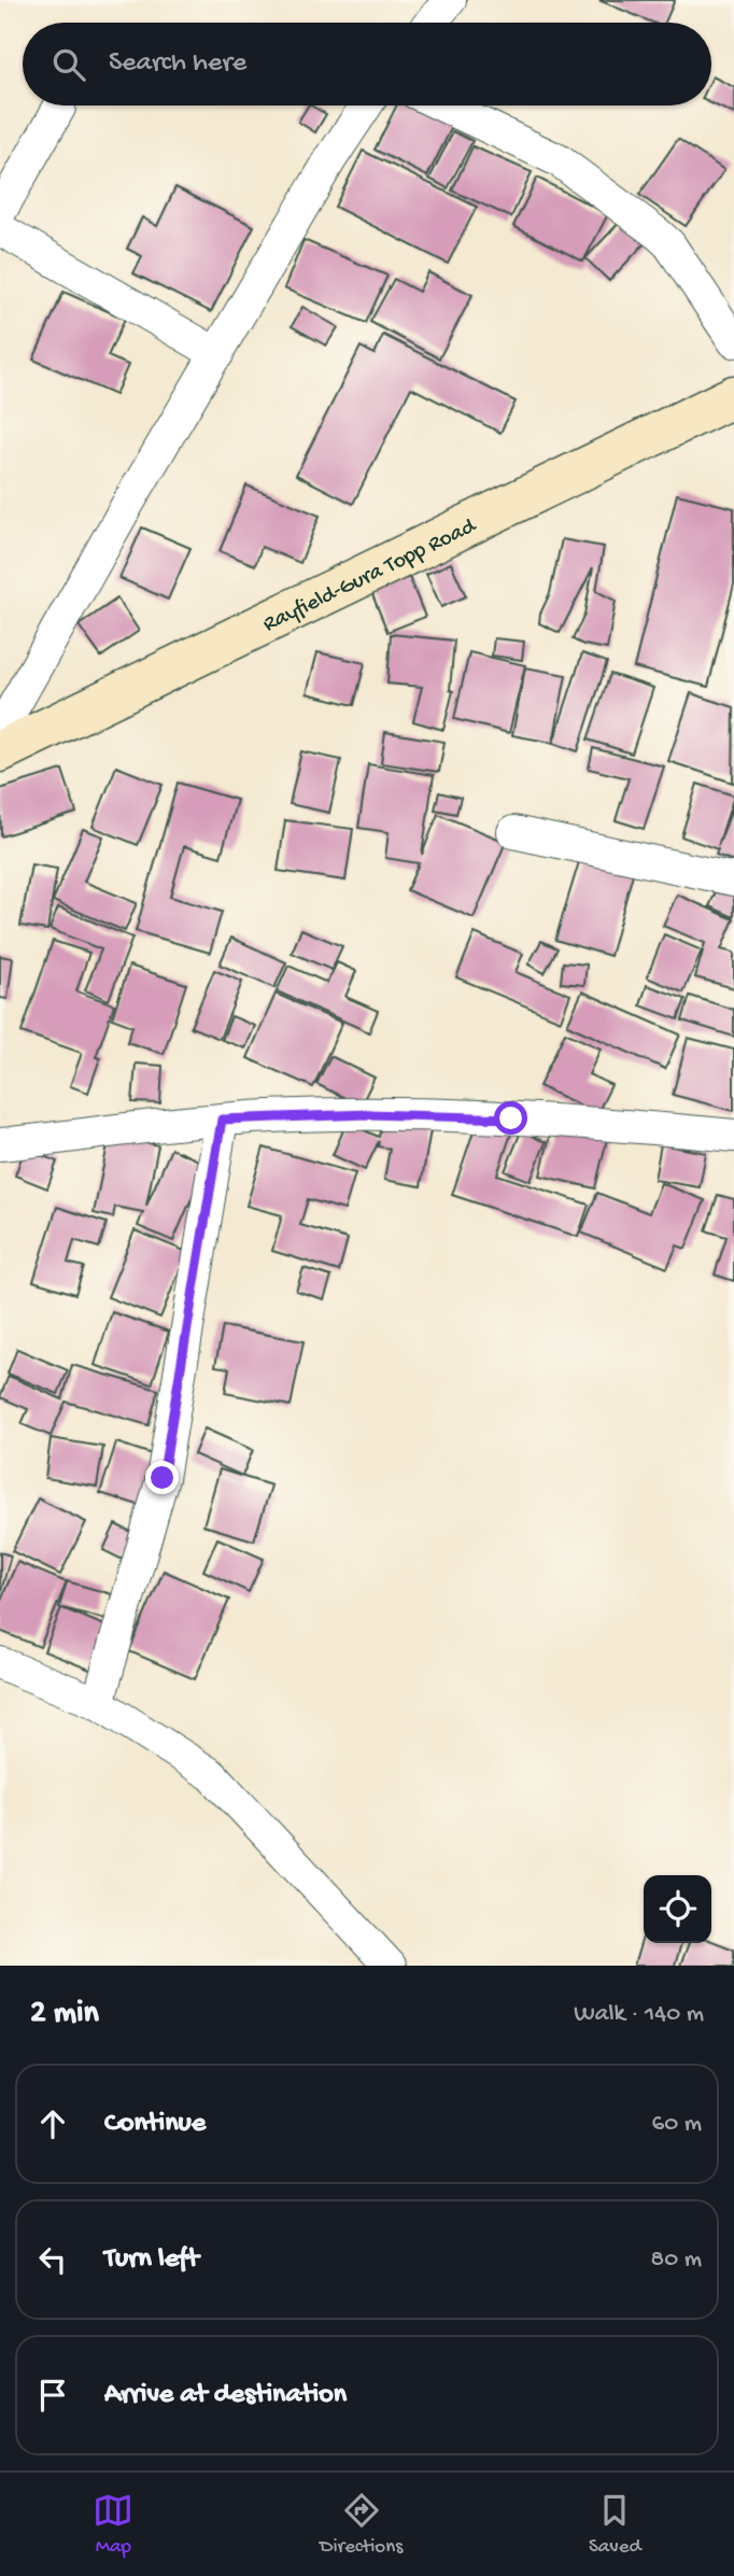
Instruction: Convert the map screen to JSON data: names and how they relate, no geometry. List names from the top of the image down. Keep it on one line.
{"streets":{"street":["Rayfield-Gura Topp Road"]},"page":{"search":"Search here","heading":["2 min","Walk · 140 m"],"list":[["Continue","60 m"],["Turn left","80 m"],"Arrive at destination"],"nav":["Map","Directions","Saved"]}}
